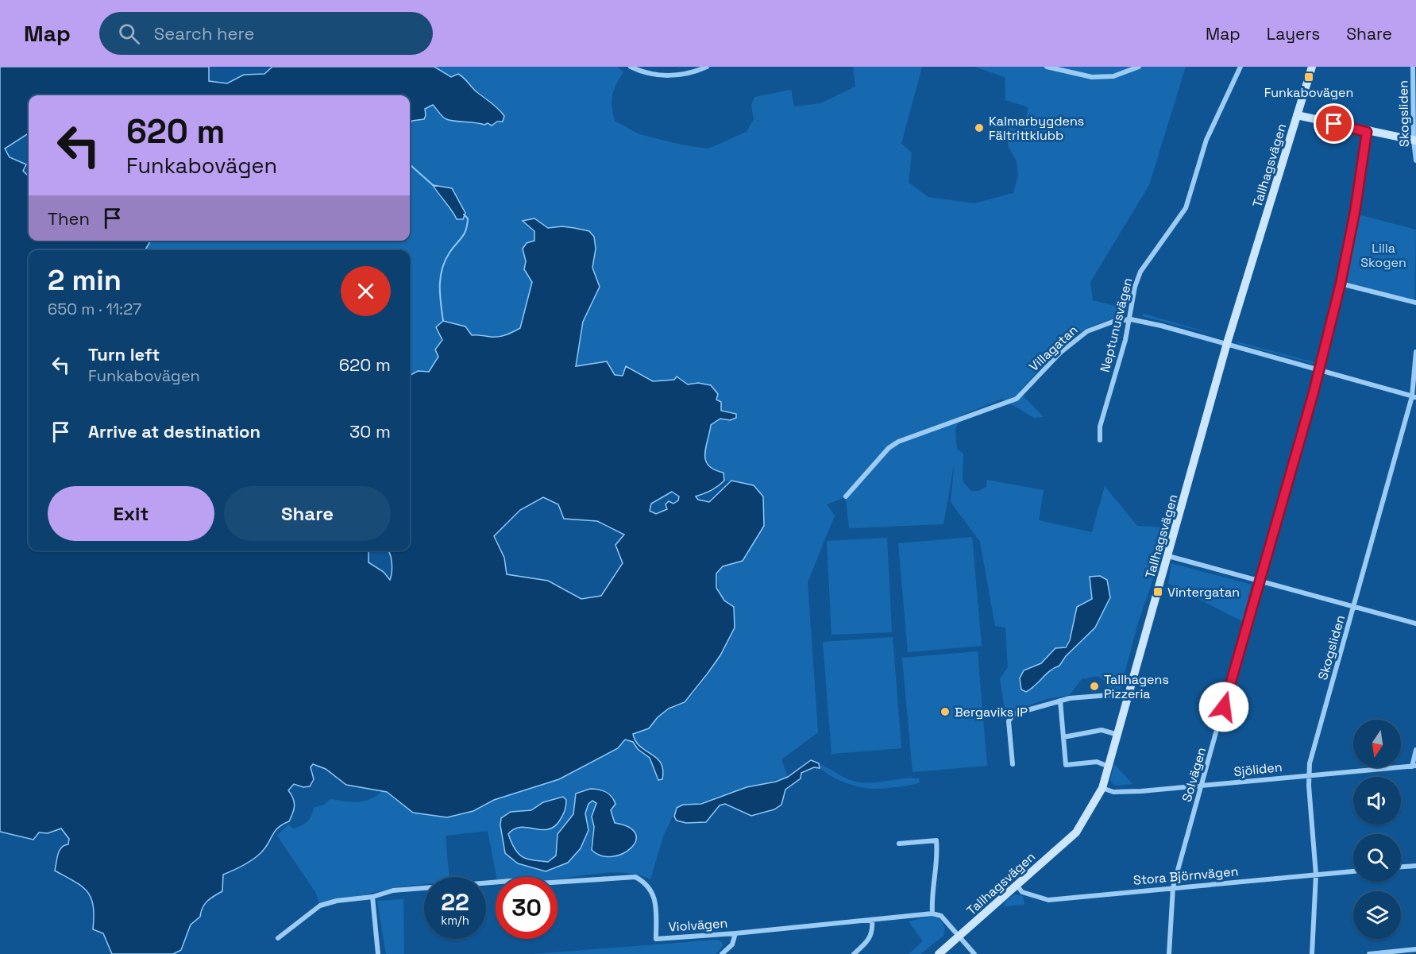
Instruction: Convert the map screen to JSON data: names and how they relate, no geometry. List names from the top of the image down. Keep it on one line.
{"streets":{"main road":["Tallhagsvägen"],"street":["Skogsliden","Neptunusvägen","Villagatan","Sjöliden","Solvägen","Stora Björnvägen","Violvägen"]},"crossings":[["Skogsliden","Villagatan"],["Skogsliden","Sjöliden"],["Skogsliden","Stora Björnvägen"],["Tallhagsvägen","Villagatan"],["Tallhagsvägen","Sjöliden"],["Tallhagsvägen","Stora Björnvägen"],["Neptunusvägen","Villagatan"],["Villagatan","Solvägen"],["Sjöliden","Solvägen"],["Solvägen","Stora Björnvägen"]],"parks":["Lilla Skogen"],"places":{"transit":["Funkabovägen","Vintergatan"],"other":["Kalmarbygdens Fältrittklubb","Tallhagens Pizzeria","Bergaviks IP"]},"north":"bottom","page":{"header":"Map","search":"Search here","nav":["Map","Layers","Share"],"turn":["620 m","Funkabovägen"],"then":"Then","heading":["2 min","650 m · 11:27"],"list":[{"name":"Turn left","note":"Funkabovägen","value":"620 m"},{"name":"Arrive at destination","value":"30 m"}],"buttons":["Exit","Share"],"speed":"22 km/h","limit":"30"}}
